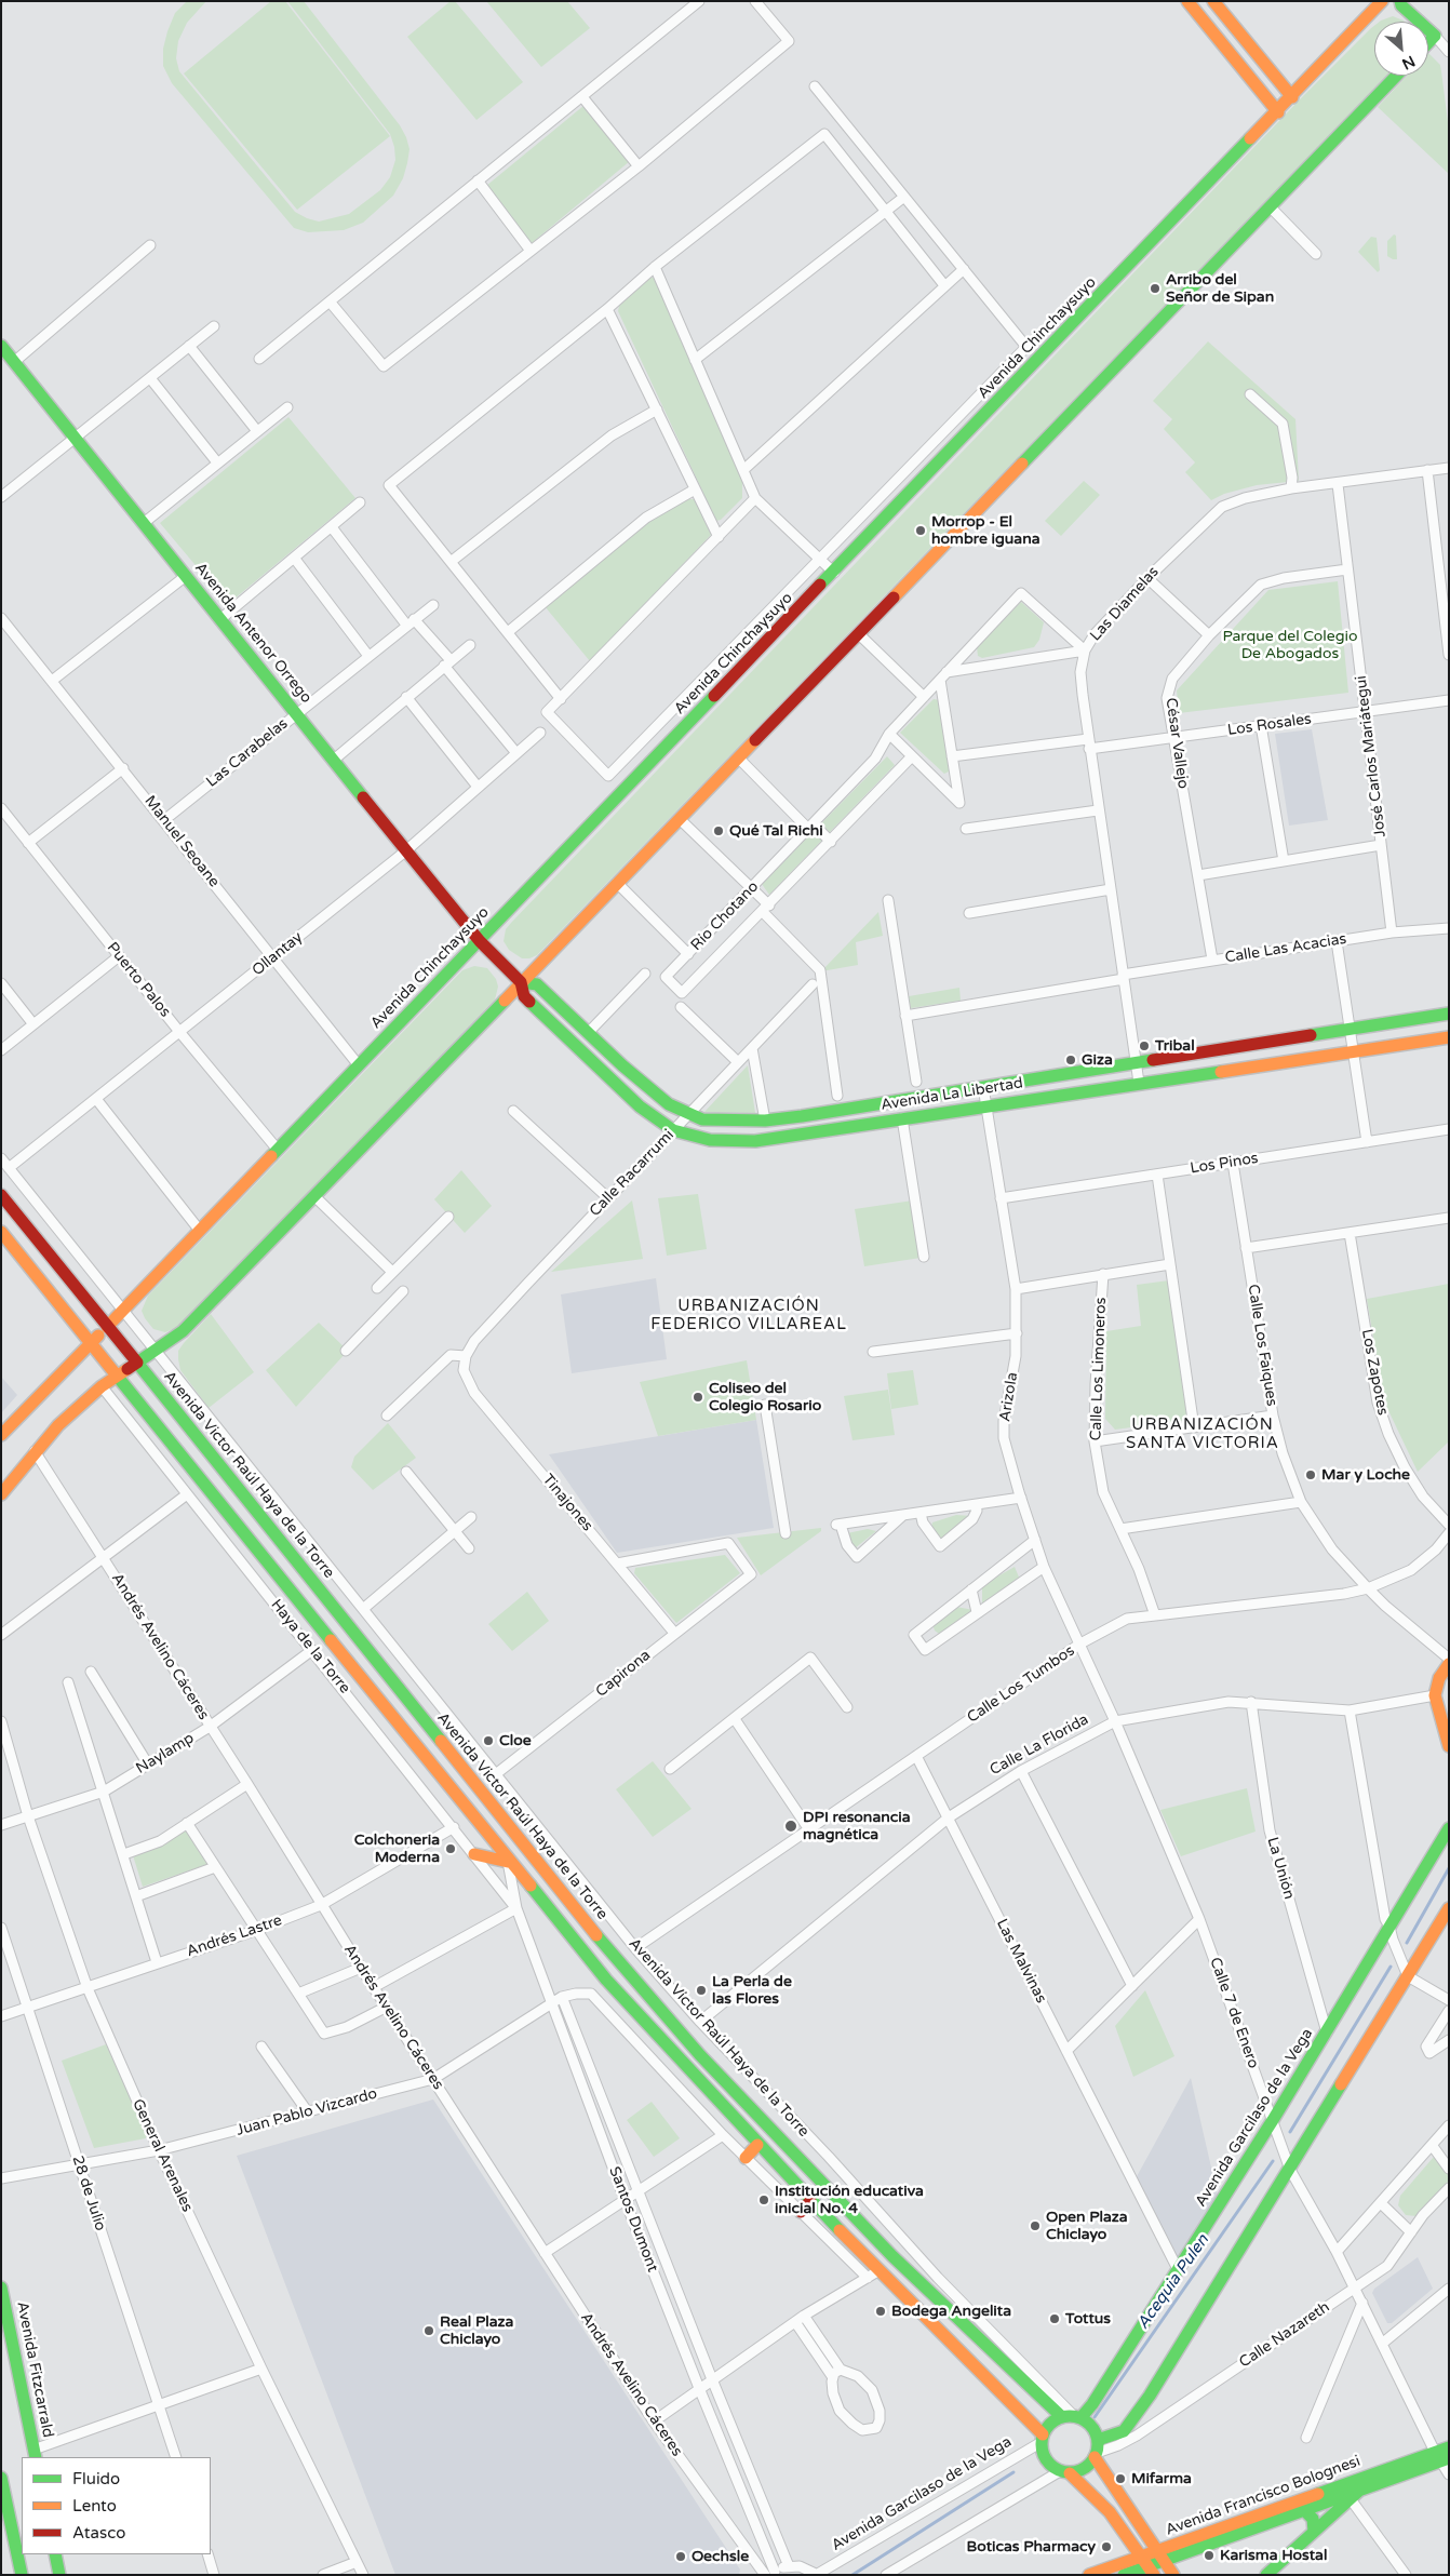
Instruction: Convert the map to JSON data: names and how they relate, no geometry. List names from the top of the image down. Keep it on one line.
{"streets":{"main road":["Avenida Chinchaysuyo","Avenida Antenor Orrego","Avenida La Libertad","Avenida Victor Raúl Haya de la Torre","Avenida Garcilaso de la Vega","Avenida Fitzcarrald","Avenida Francisco Bolognesi"],"street":["Las Diamelas","Los Rosales","César Vallejo","Las Carabelas","José Carlos Mariátegui","Manuel Seoane","Río Chotano","Calle Las Acacias","Ollantay","Puerto Palos","Los Pinos","Calle Racarrumi","Calle Los Faiques","Calle Los Limoneros","Los Zapotes","Arizola","Tinajones","Andrés Avelino Cáceres","Haya de la Torre","Capirona","Calle Los Tumbos","Calle La Florida","Naylamp","La Unión","Andrés Lastre","Las Malvinas","Calle 7 de Enero","Avenida Víctor Raúl Haya de la Torre","Juan Pablo Vizcardo","General Arenales","28 de Julio","Santos Dumont","Calle Nazareth"]},"crossings":[["Avenida Chinchaysuyo","Avenida Antenor Orrego"],["Avenida Chinchaysuyo","Manuel Seoane"],["Avenida Chinchaysuyo","Puerto Palos"],["Avenida Chinchaysuyo","Avenida La Libertad"],["Avenida Chinchaysuyo","Avenida Victor Raúl Haya de la Torre"],["Avenida Chinchaysuyo","Avenida Víctor Raúl Haya de la Torre"],["Las Diamelas","Los Rosales"],["Las Diamelas","José Carlos Mariátegui"],["Las Diamelas","Río Chotano"],["Las Diamelas","Calle Las Acacias"],["Las Diamelas","Avenida La Libertad"],["Avenida Antenor Orrego","Las Carabelas"],["Avenida Antenor Orrego","Ollantay"],["Avenida Antenor Orrego","Avenida La Libertad"],["Los Rosales","César Vallejo"],["Los Rosales","José Carlos Mariátegui"],["César Vallejo","José Carlos Mariátegui"],["César Vallejo","Calle Las Acacias"],["Las Carabelas","Manuel Seoane"],["José Carlos Mariátegui","Calle Las Acacias"],["Manuel Seoane","Ollantay"],["Ollantay","Puerto Palos"],["Ollantay","Avenida Víctor Raúl Haya de la Torre"],["Avenida La Libertad","Calle Racarrumi"],["Avenida La Libertad","Arizola"],["Los Pinos","Calle Los Faiques"],["Los Pinos","Arizola"],["Calle Racarrumi","Tinajones"],["Calle Los Faiques","Calle Los Tumbos"],["Calle Los Limoneros","Calle Los Tumbos"],["Arizola","Calle Los Tumbos"],["Arizola","Calle La Florida"],["Arizola","Calle 7 de Enero"],["Avenida Victor Raúl Haya de la Torre","Avenida Víctor Raúl Haya de la Torre"],["Avenida Victor Raúl Haya de la Torre","Avenida Garcilaso de la Vega"],["Avenida Victor Raúl Haya de la Torre","Calle Nazareth"],["Tinajones","Capirona"],["Andrés Avelino Cáceres","Naylamp"],["Andrés Avelino Cáceres","Andrés Lastre"],["Andrés Avelino Cáceres","Juan Pablo Vizcardo"],["Andrés Avelino Cáceres","Santos Dumont"],["Haya de la Torre","Naylamp"],["Haya de la Torre","Andrés Lastre"],["Haya de la Torre","Santos Dumont"],["Capirona","Avenida Víctor Raúl Haya de la Torre"],["Calle Los Tumbos","Las Malvinas"],["Calle Los Tumbos","Avenida Víctor Raúl Haya de la Torre"],["Calle La Florida","La Unión"],["Calle La Florida","Las Malvinas"],["Calle La Florida","Calle 7 de Enero"],["Calle La Florida","Avenida Víctor Raúl Haya de la Torre"],["Naylamp","General Arenales"],["La Unión","Avenida Garcilaso de la Vega"],["Andrés Lastre","General Arenales"],["Andrés Lastre","28 de Julio"],["Las Malvinas","Avenida Garcilaso de la Vega"],["Calle 7 de Enero","Avenida Garcilaso de la Vega"],["Calle 7 de Enero","Calle Nazareth"],["Calle 7 de Enero","Avenida Francisco Bolognesi"],["Avenida Víctor Raúl Haya de la Torre","Avenida Garcilaso de la Vega"],["Avenida Víctor Raúl Haya de la Torre","Calle Nazareth"],["Juan Pablo Vizcardo","General Arenales"],["Juan Pablo Vizcardo","28 de Julio"],["Juan Pablo Vizcardo","Santos Dumont"],["Avenida Garcilaso de la Vega","Calle Nazareth"]],"districts":["URBANIZACIÓN FEDERICO VILLAREAL","URBANIZACIÓN SANTA VICTORIA"],"water":["Acequia Pulen"],"parks":["Parque del Colegio De Abogados"],"places":["Arribo del Señor de Sipan","Morrop - El hombre iguana","Qué Tal Richi","Tribal","Giza","Coliseo del Colegio Rosario","Mar y Loche","Cloe","DPI resonancia magnética","Colchoneria Moderna","La Perla de las Flores","Institución educativa inicial No. 4","Open Plaza Chiclayo","Bodega Angelita","Tottus","Real Plaza Chiclayo","Mifarma","Boticas Pharmacy","Karisma Hostal","Oechsle"],"legend":["Fluido","Lento","Atasco"],"north":"bottom right"}
